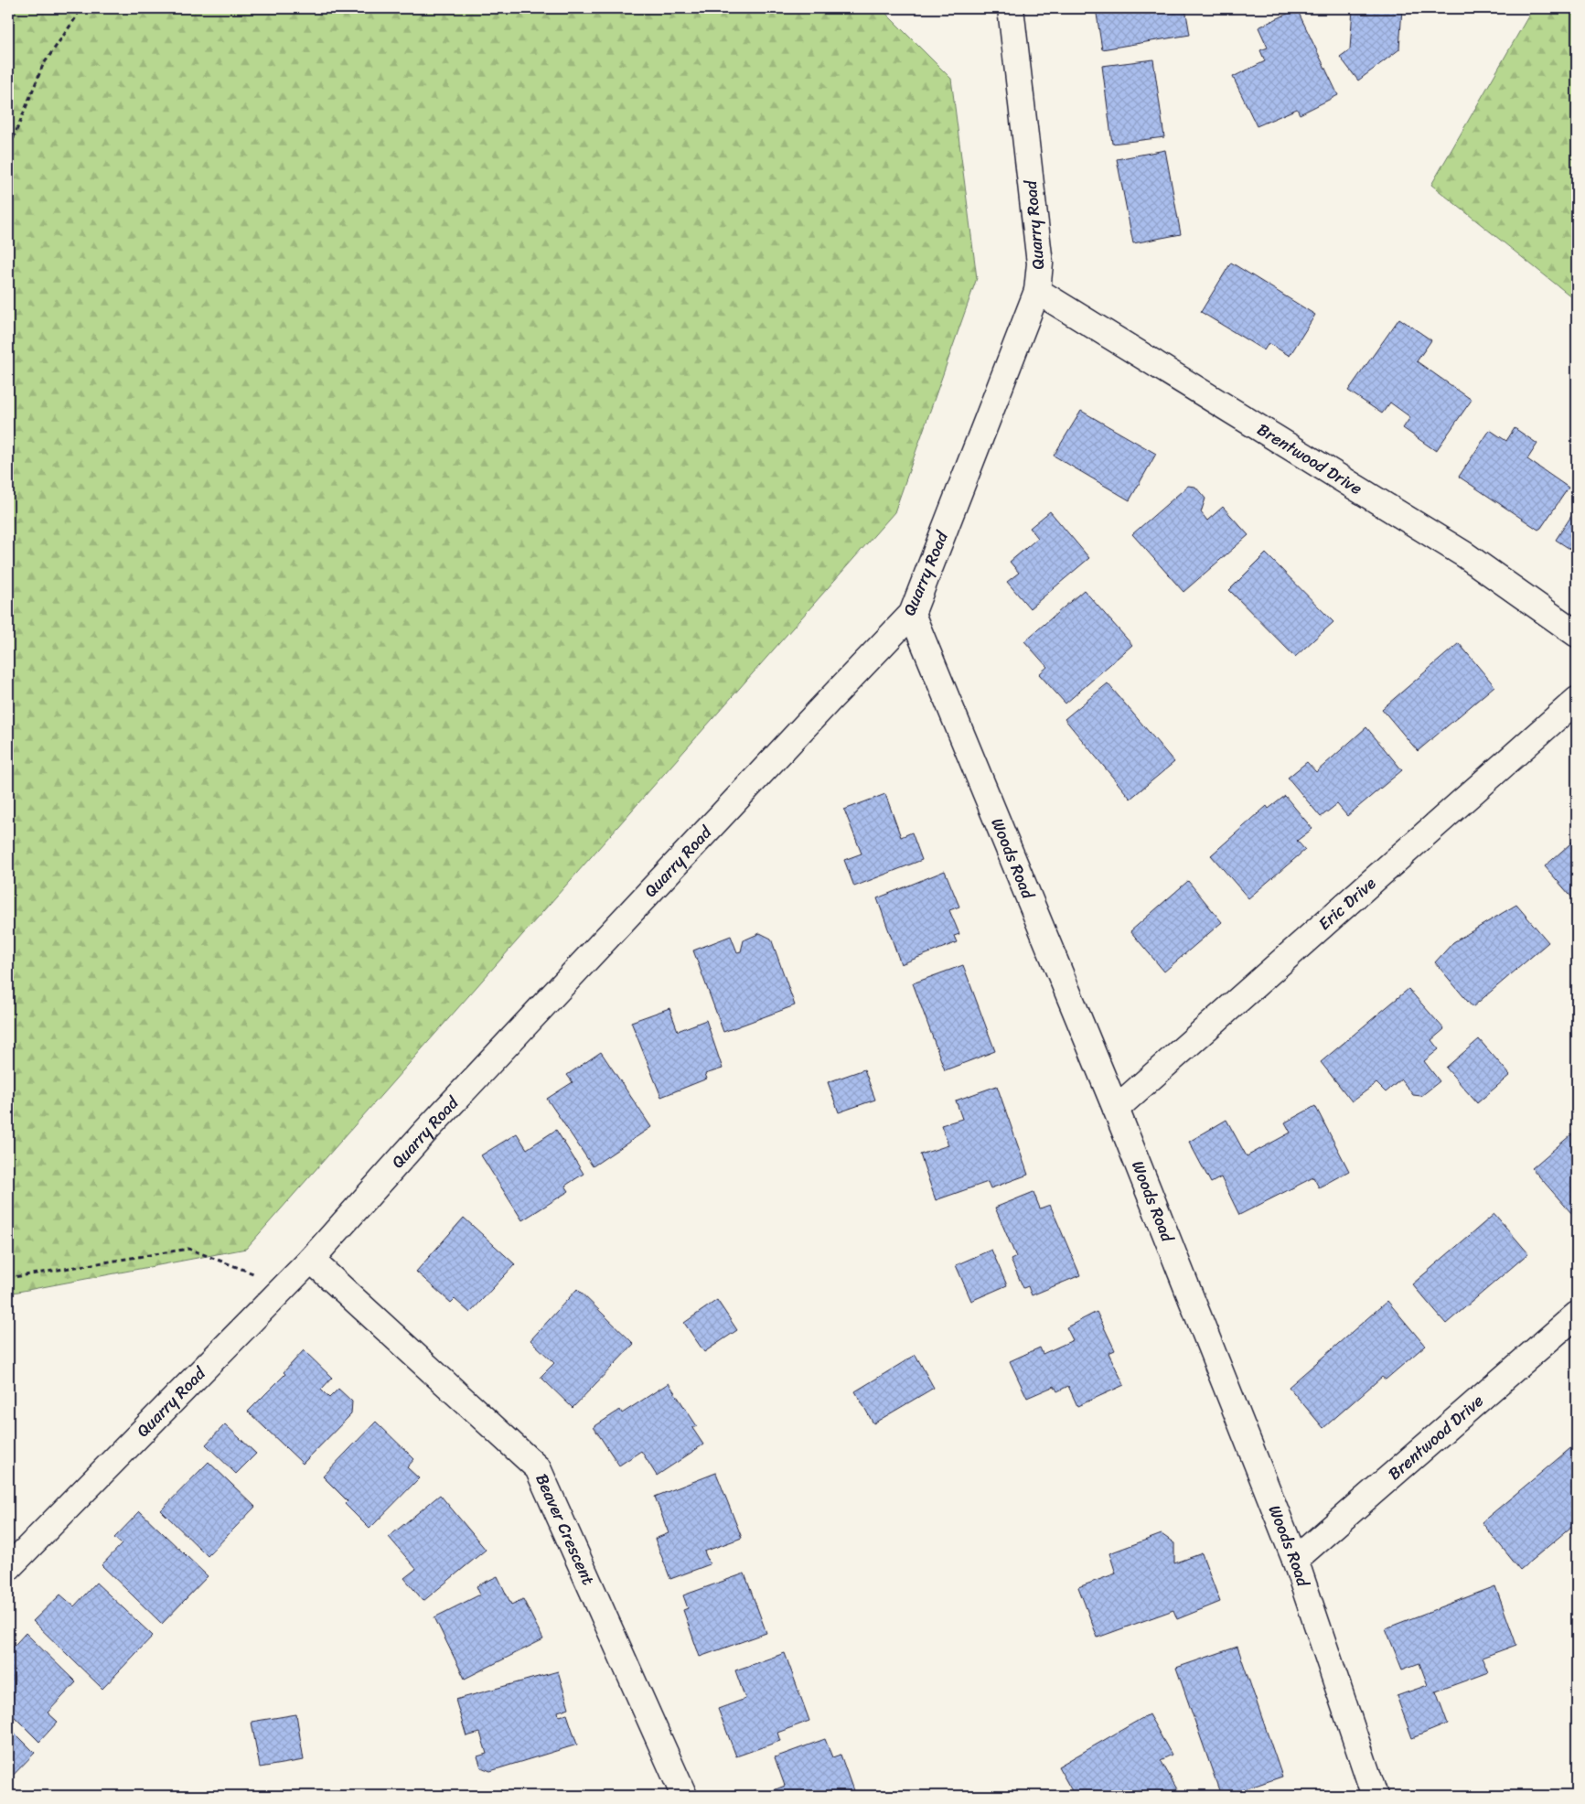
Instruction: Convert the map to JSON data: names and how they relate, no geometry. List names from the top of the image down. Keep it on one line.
{"streets":{"street":["Quarry Road","Brentwood Drive","Woods Road","Eric Drive","Beaver Crescent"]},"crossings":[["Quarry Road","Brentwood Drive"],["Quarry Road","Woods Road"],["Quarry Road","Beaver Crescent"],["Brentwood Drive","Woods Road"],["Woods Road","Eric Drive"]]}
